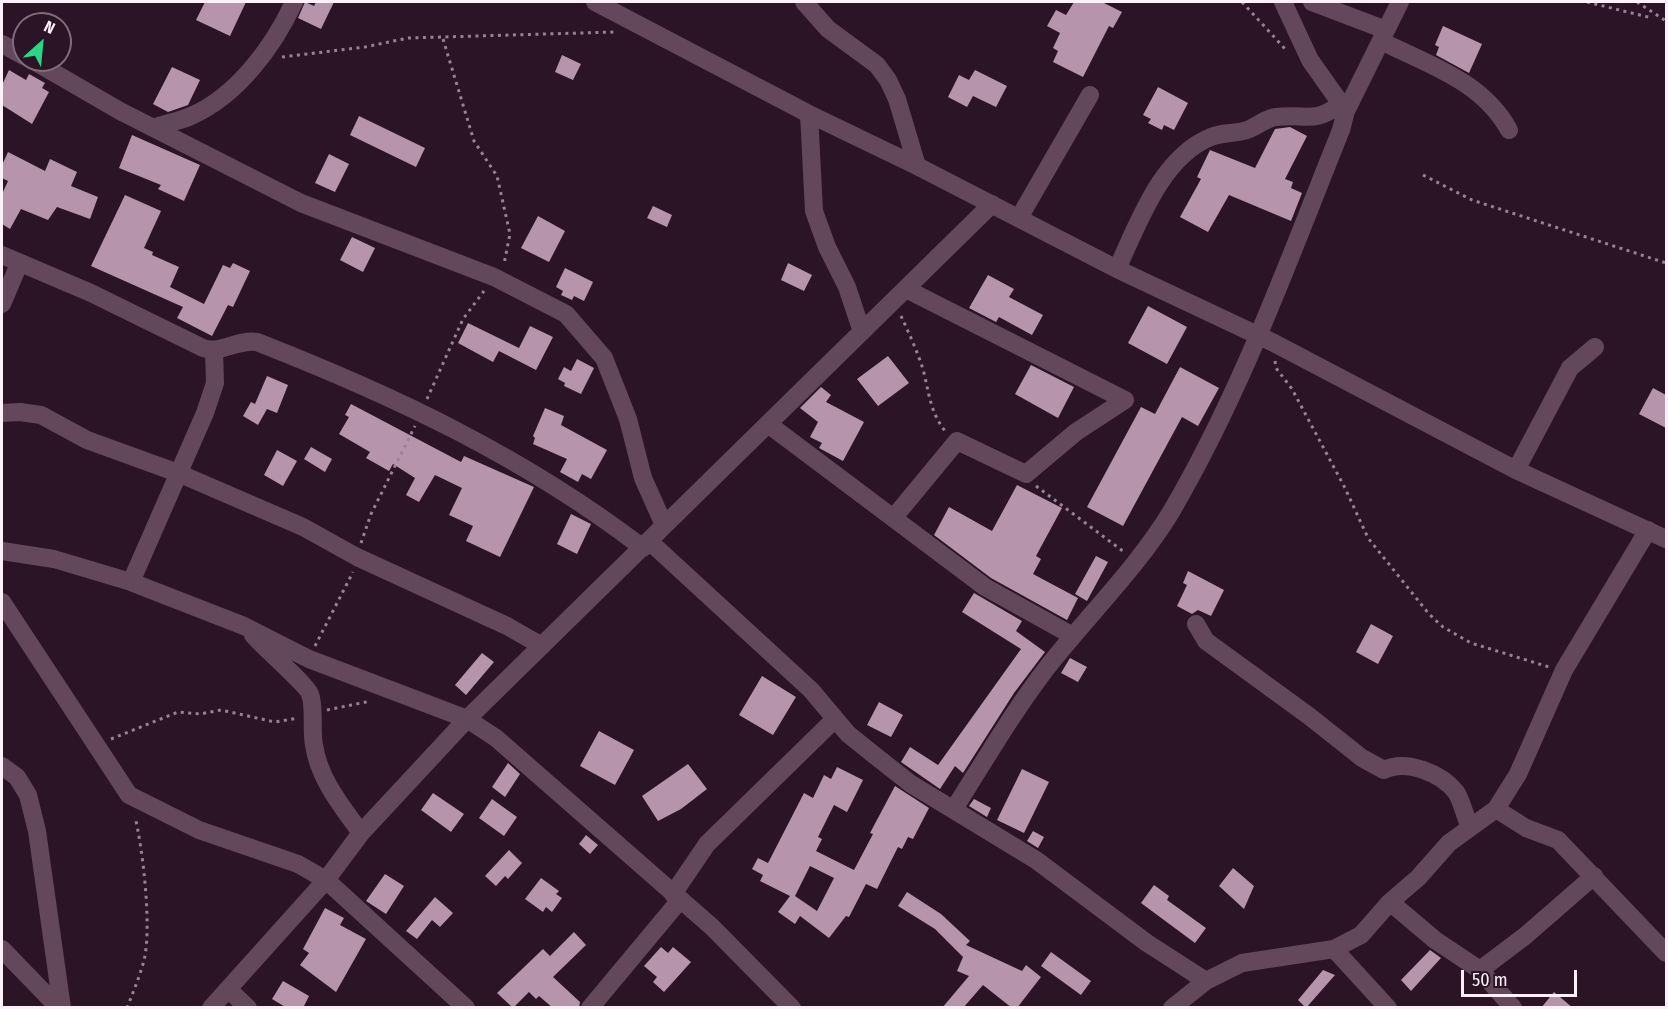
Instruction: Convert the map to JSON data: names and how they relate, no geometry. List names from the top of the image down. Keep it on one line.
{"scale_bar":"50 m","north":"top right"}
